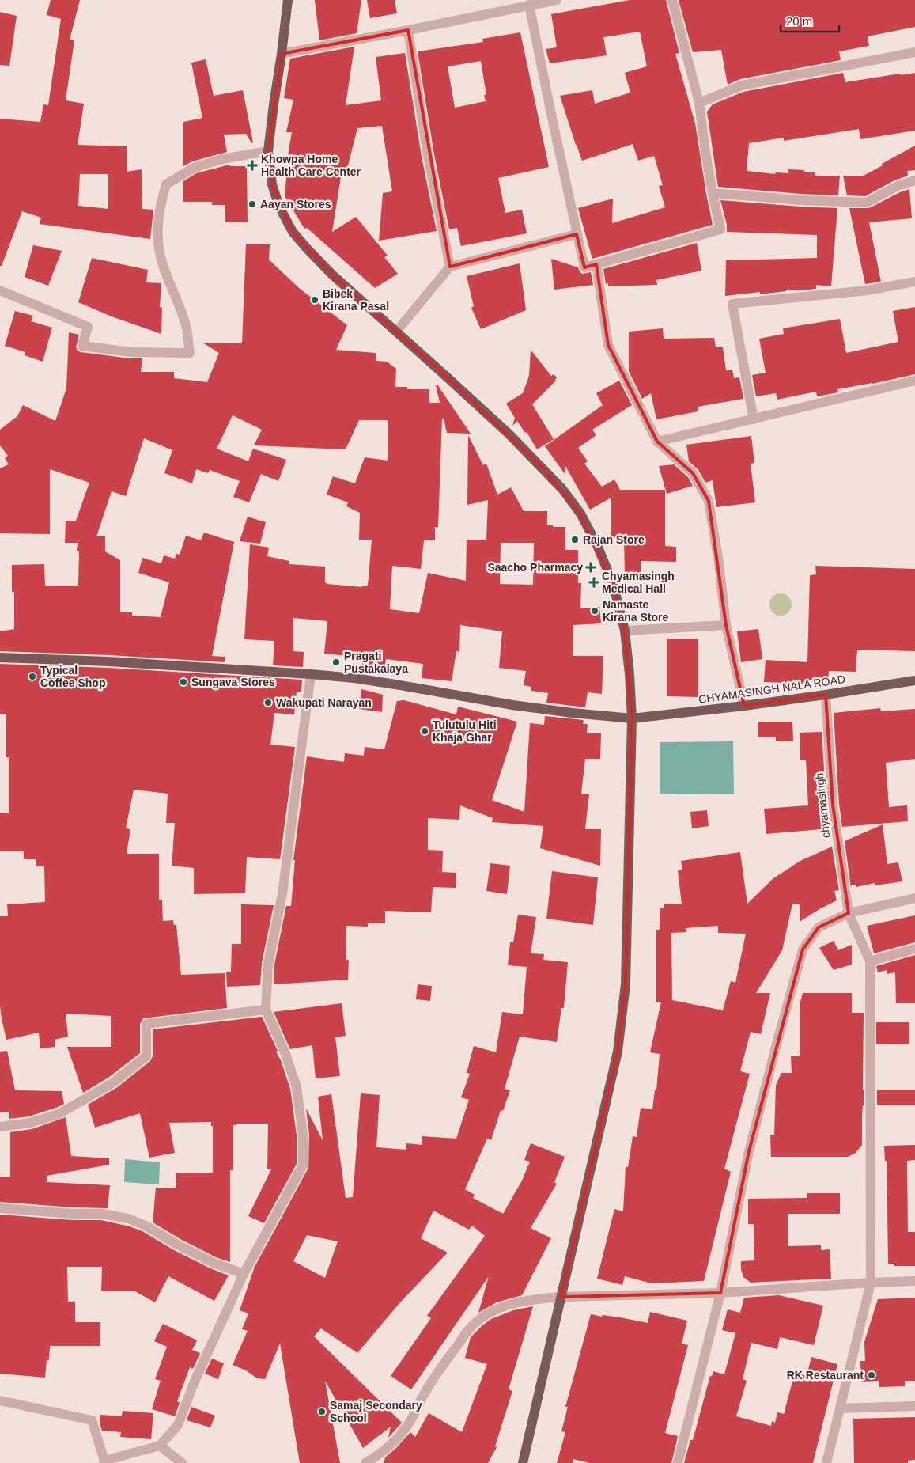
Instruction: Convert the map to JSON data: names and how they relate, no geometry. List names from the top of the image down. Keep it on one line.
{"streets":{"main road":["CHYAMASINGH NALA ROAD"],"street":["chyamasingh"]},"crossings":[["CHYAMASINGH NALA ROAD","chyamasingh"]],"places":{"health":["Khowpa Home Health Care Center","Saacho Pharmacy","Chyamasingh Medical Hall"],"other":["Aayan Stores","Bibek Kirana Pasal","Rajan Store","Namaste Kirana Store","Pragati Pustakalaya","Typical Coffee Shop","Sungava Stores","Wakupati Narayan","Tulutulu Hiti Khaja Ghar","RK Restaurant","Samaj Secondary School"]},"scale_bar":"20 m"}
